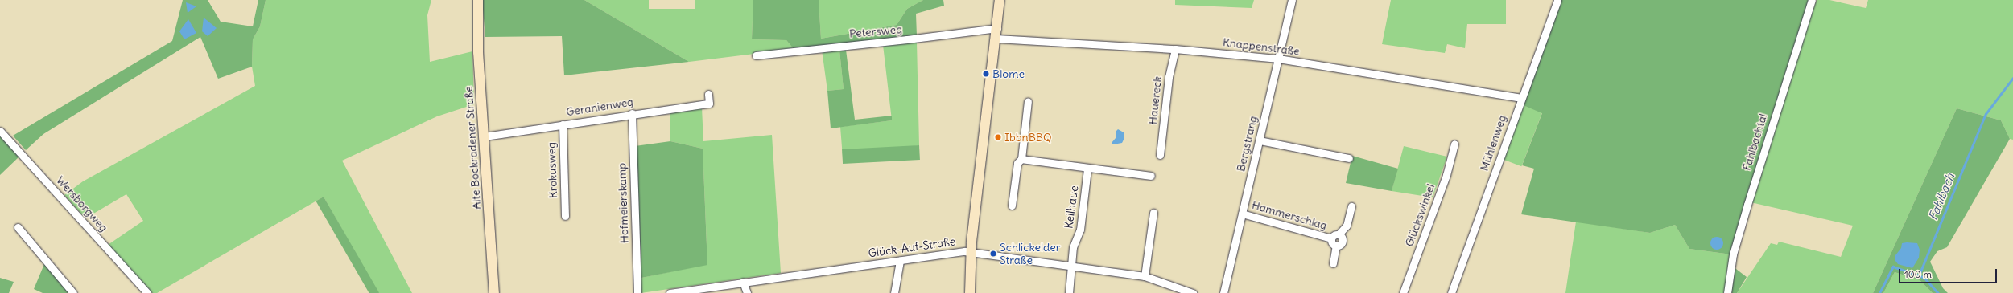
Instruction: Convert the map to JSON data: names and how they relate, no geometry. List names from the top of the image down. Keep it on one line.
{"streets":{"main road":["Alte Bockradener Straße"],"street":["Petersweg","Knappenstraße","Hauereck","Geranienweg","Fahlbachtal","Mühlenweg","Bergstrang","Krokusweg","Hofmeierskamp","Wersborgweg","Keilhaue","Hammerschlag","Glückswinkel","Glück-Auf-Straße"]},"crossings":[["Knappenstraße","Hauereck"],["Knappenstraße","Mühlenweg"],["Knappenstraße","Bergstrang"],["Geranienweg","Alte Bockradener Straße"],["Geranienweg","Krokusweg"],["Geranienweg","Hofmeierskamp"],["Bergstrang","Hammerschlag"],["Keilhaue","Glück-Auf-Straße"]],"water":["Fahlbach"],"places":["Blome","IbbnBBQ","Schlickelder Straße"],"scale_bar":"100 m"}
